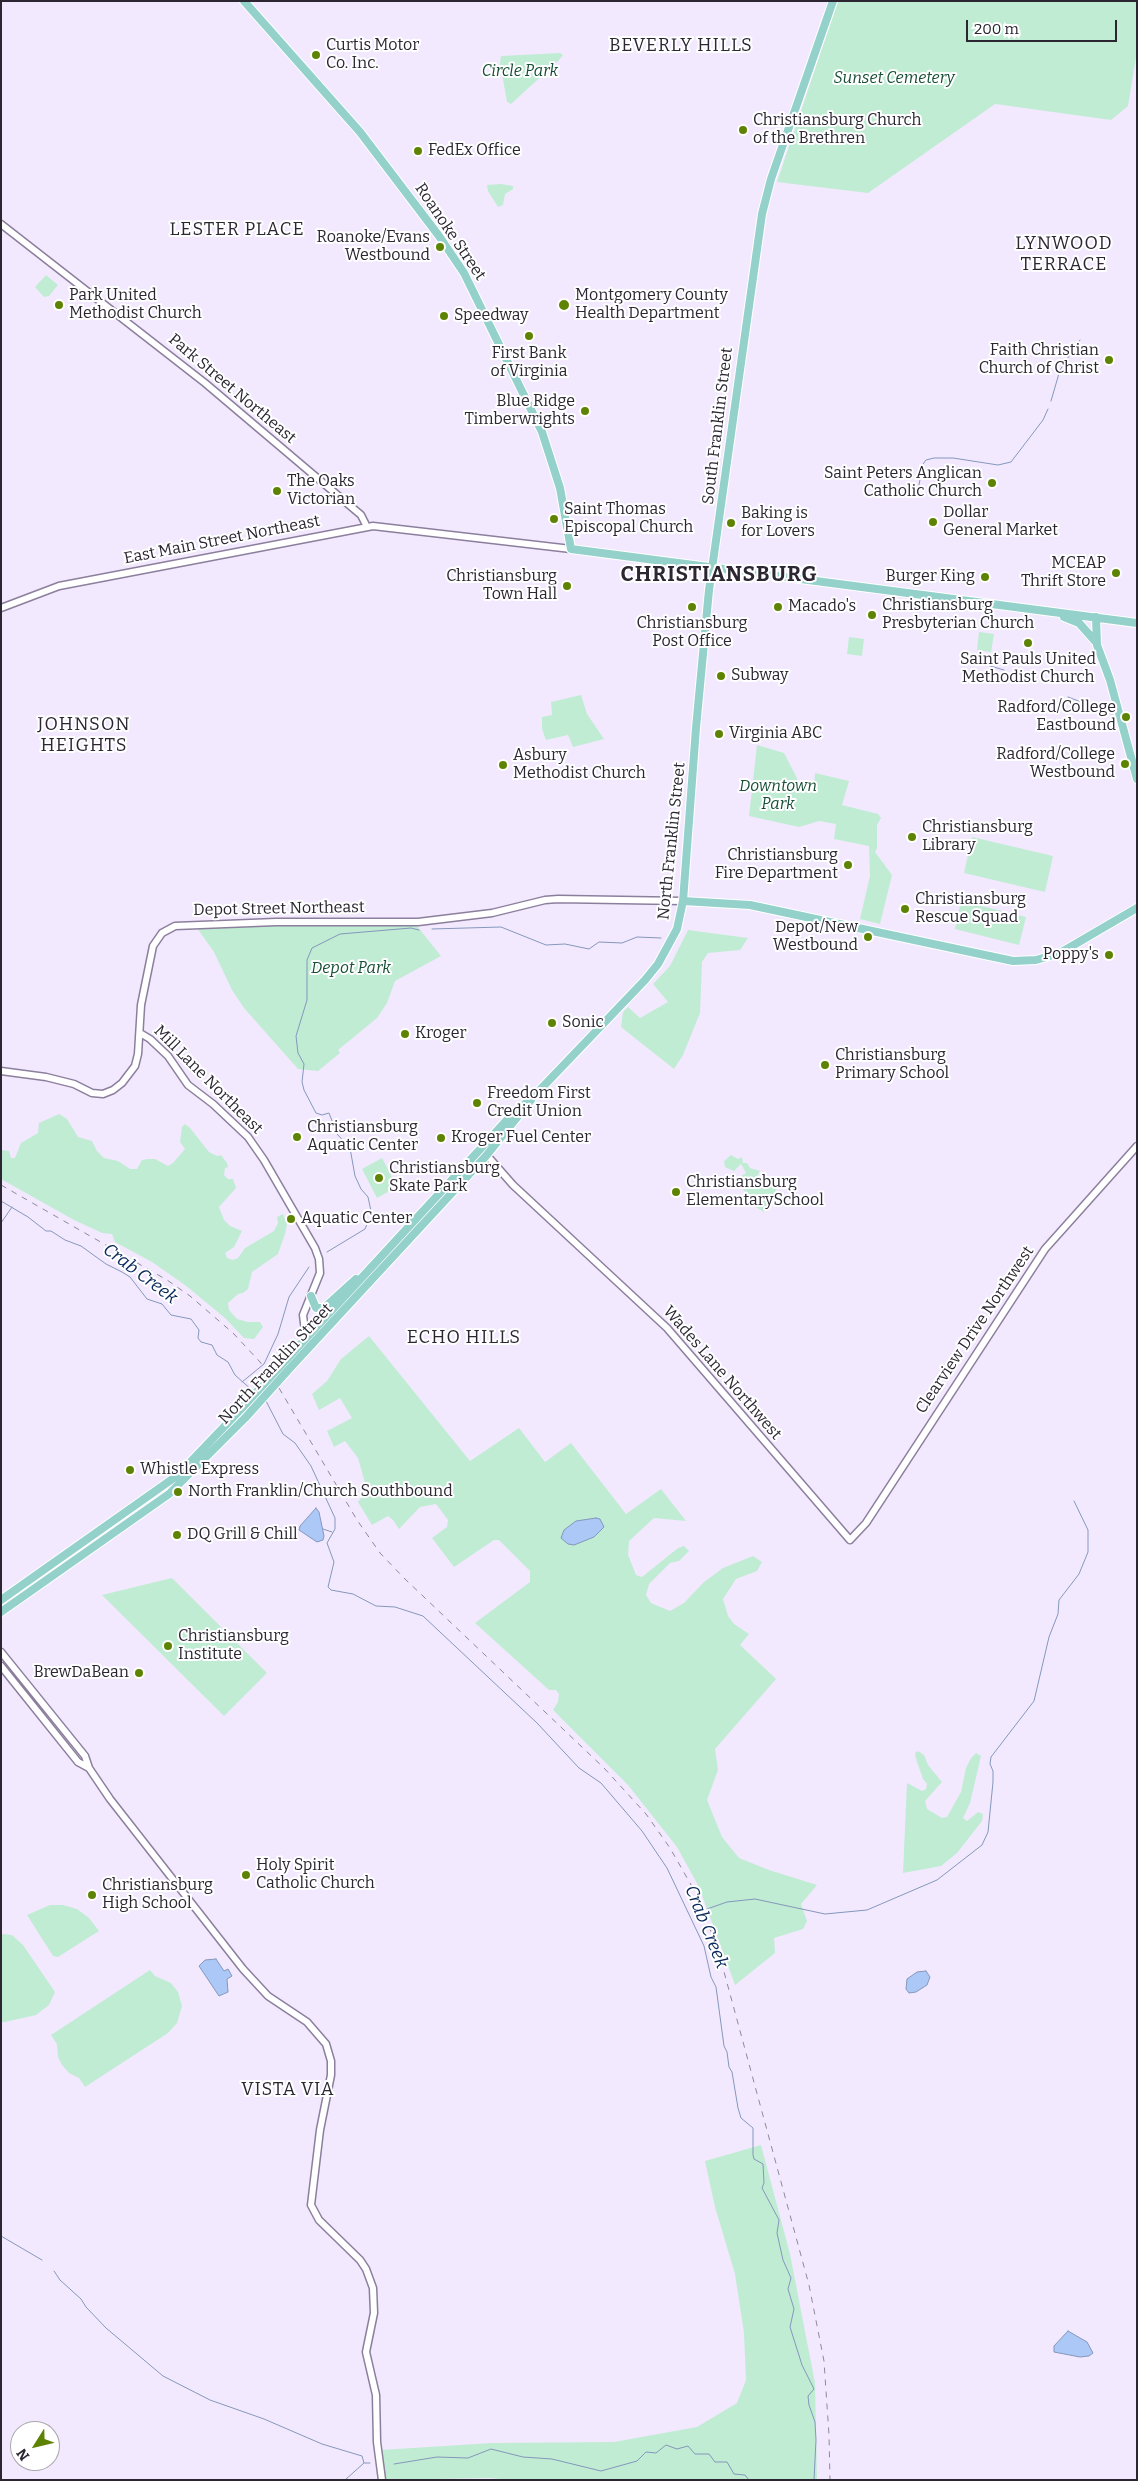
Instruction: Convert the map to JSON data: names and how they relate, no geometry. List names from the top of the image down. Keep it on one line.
{"streets":{"main road":["Roanoke Street","South Franklin Street","North Franklin Street"],"street":["Park Street Northeast","East Main Street Northeast","Depot Street Northeast","Mill Lane Northeast","Clearview Drive Northwest","Wades Lane Northwest"]},"crossings":[["Roanoke Street","East Main Street Northeast"],["Park Street Northeast","East Main Street Northeast"],["South Franklin Street","North Franklin Street"],["North Franklin Street","Depot Street Northeast"],["North Franklin Street","Mill Lane Northeast"],["North Franklin Street","Wades Lane Northwest"],["Depot Street Northeast","Mill Lane Northeast"],["Clearview Drive Northwest","Wades Lane Northwest"]],"districts":["BEVERLY HILLS","LESTER PLACE","LYNWOOD TERRACE","CHRISTIANSBURG","JOHNSON HEIGHTS","ECHO HILLS","VISTA VIA"],"water":["Crab Creek"],"parks":["Circle Park","Sunset Cemetery","Downtown Park","Depot Park"],"places":["Curtis Motor Co. Inc.","Christiansburg Church of the Brethren","FedEx Office","Roanoke/Evans Westbound","Park United Methodist Church","Montgomery County Health Department","Speedway","First Bank of Virginia","Faith Christian Church of Christ","Blue Ridge Timberwrights","Saint Peters Anglican Catholic Church","The Oaks Victorian","Saint Thomas Episcopal Church","Dollar General Market","Baking is for Lovers","MCEAP Thrift Store","Burger King","Christiansburg Town Hall","Christiansburg Post Office","Macado's","Christiansburg Presbyterian Church","Saint Pauls United Methodist Church","Subway","Radford/College Eastbound","Virginia ABC","Radford/College Westbound","Asbury Methodist Church","Christiansburg Library","Christiansburg Fire Department","Christiansburg Rescue Squad","Depot/New Westbound","Poppy's","Sonic","Kroger","Christiansburg Primary School","Freedom First Credit Union","Christiansburg Aquatic Center","Kroger Fuel Center","Christiansburg Skate Park","Christiansburg ElementarySchool","Aquatic Center","Whistle Express","North Franklin/Church Southbound","DQ Grill & Chill","Christiansburg Institute","BrewDaBean","Holy Spirit Catholic Church","Christiansburg High School"],"scale_bar":"200 m","north":"bottom left"}
